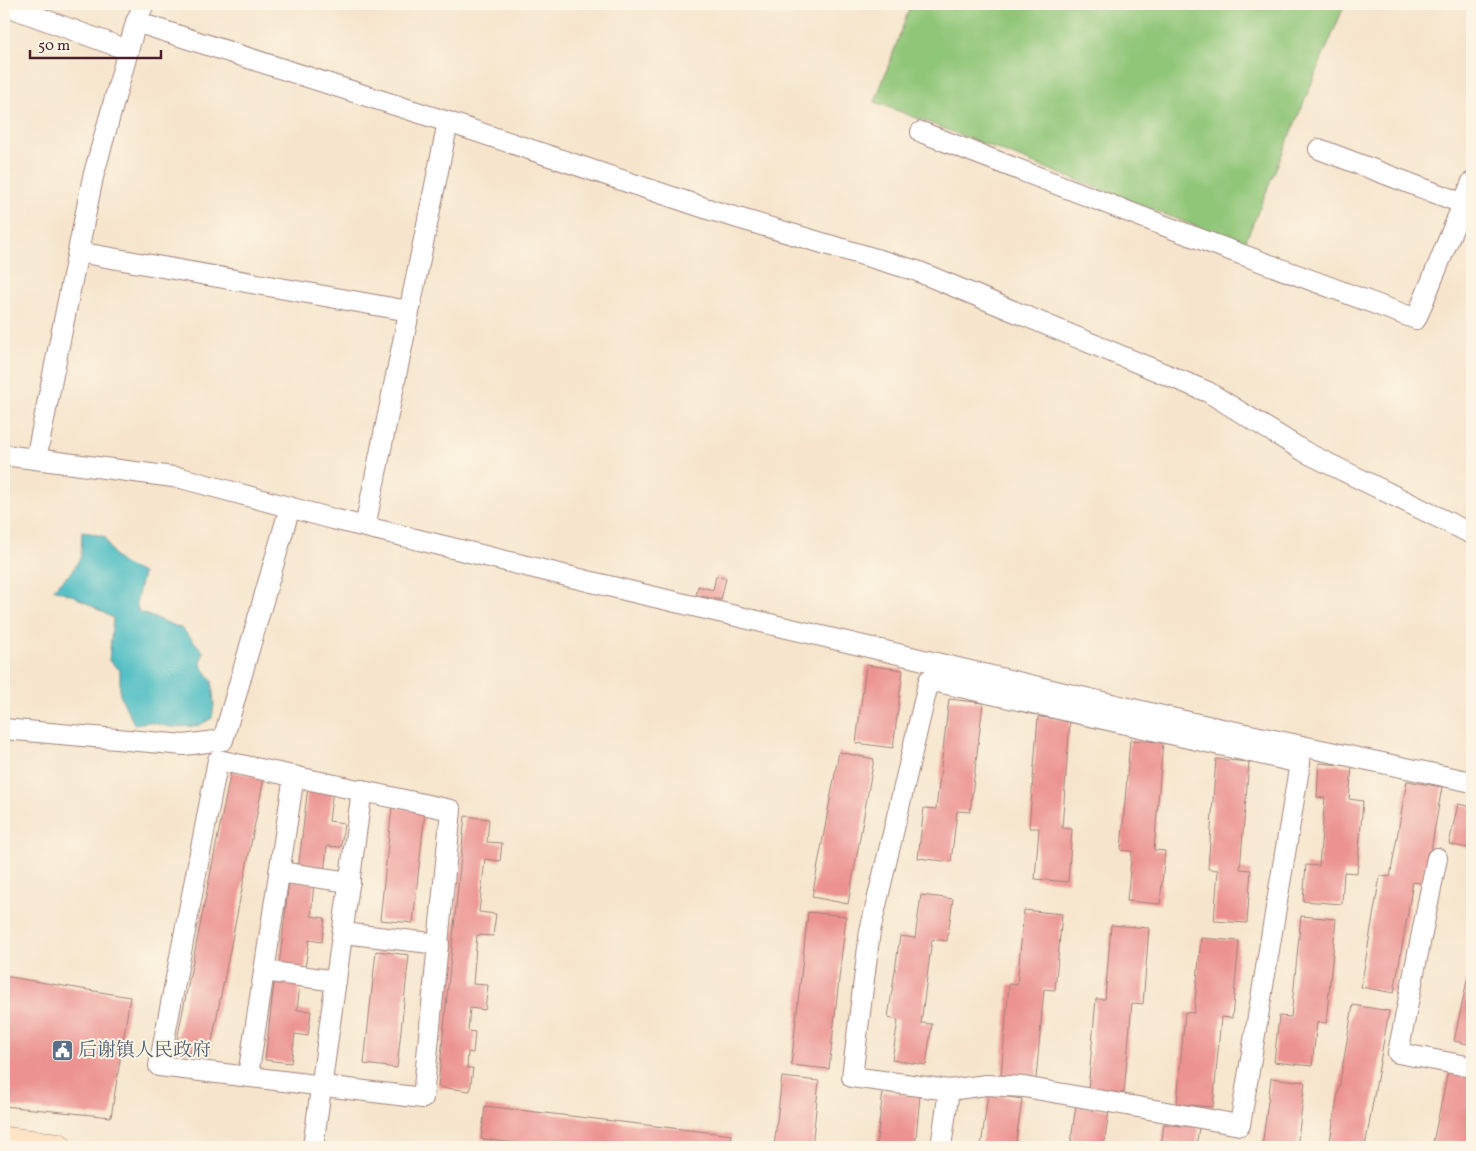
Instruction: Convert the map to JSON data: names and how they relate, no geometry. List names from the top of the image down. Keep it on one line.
{"places":{"public building":["后谢镇人民政府"]},"scale_bar":"50 m"}
